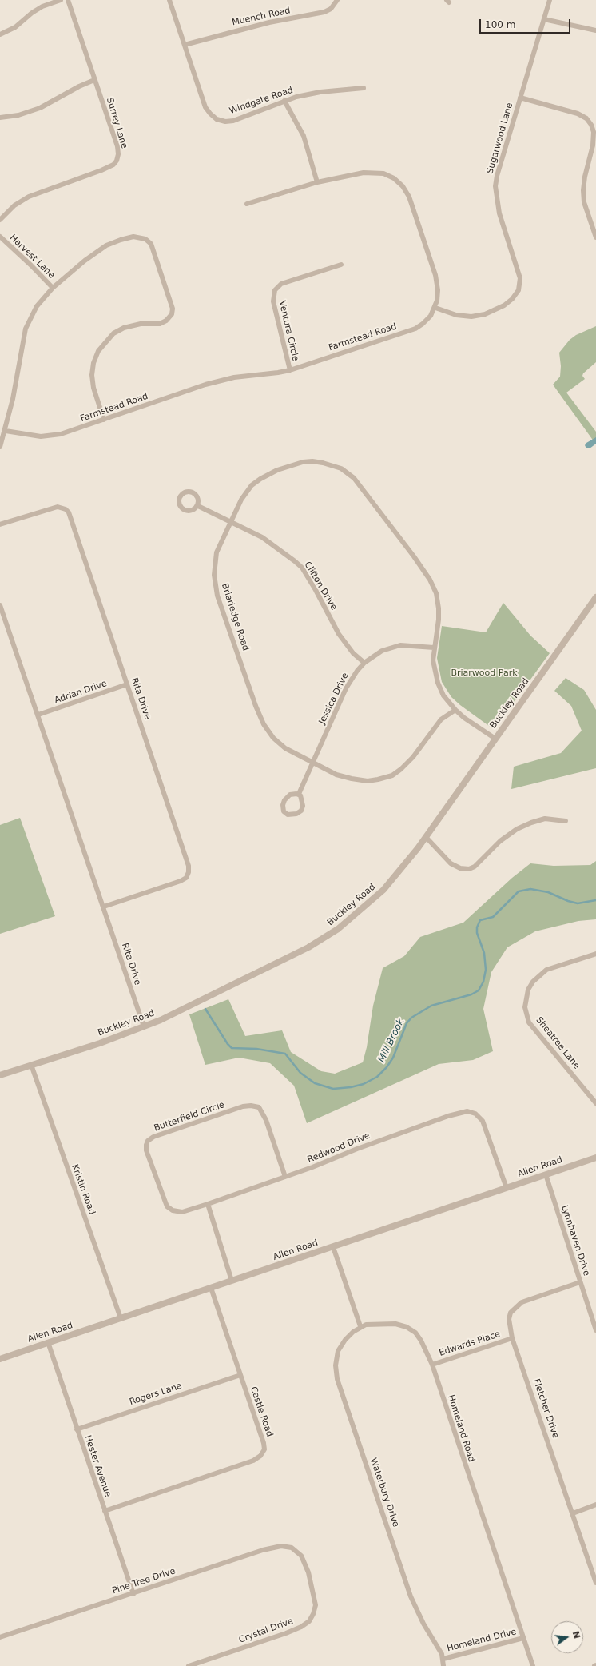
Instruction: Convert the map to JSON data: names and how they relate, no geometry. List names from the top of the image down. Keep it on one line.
{"streets":{"street":["Muench Road","Windgate Road","Surrey Lane","Sugarwood Lane","Harvest Lane","Ventura Circle","Farmstead Road","Clifton Drive","Briarledge Road","Adrian Drive","Rita Drive","Jessica Drive","Buckley Road","Sheatree Lane","Butterfield Circle","Redwood Drive","Allen Road","Kristin Road","Lynnhaven Drive","Edwards Place","Rogers Lane","Fletcher Drive","Castle Road","Homeland Road","Hester Avenue","Waterbury Drive","Pine Tree Drive","Crystal Drive","Homeland Drive"]},"crossings":[["Muench Road","Windgate Road"],["Sugarwood Lane","Farmstead Road"],["Ventura Circle","Farmstead Road"],["Clifton Drive","Briarledge Road"],["Clifton Drive","Jessica Drive"],["Briarledge Road","Jessica Drive"],["Briarledge Road","Buckley Road"],["Adrian Drive","Rita Drive"],["Rita Drive","Buckley Road"],["Buckley Road","Kristin Road"],["Butterfield Circle","Redwood Drive"],["Redwood Drive","Allen Road"],["Allen Road","Kristin Road"],["Allen Road","Lynnhaven Drive"],["Allen Road","Castle Road"],["Allen Road","Hester Avenue"],["Lynnhaven Drive","Fletcher Drive"],["Edwards Place","Fletcher Drive"],["Edwards Place","Homeland Road"],["Rogers Lane","Castle Road"],["Rogers Lane","Hester Avenue"],["Castle Road","Hester Avenue"],["Homeland Road","Waterbury Drive"],["Homeland Road","Homeland Drive"],["Hester Avenue","Pine Tree Drive"],["Waterbury Drive","Homeland Drive"],["Pine Tree Drive","Crystal Drive"]],"water":["Mill Brook"],"parks":["Briarwood Park"],"scale_bar":"100 m","north":"right"}
